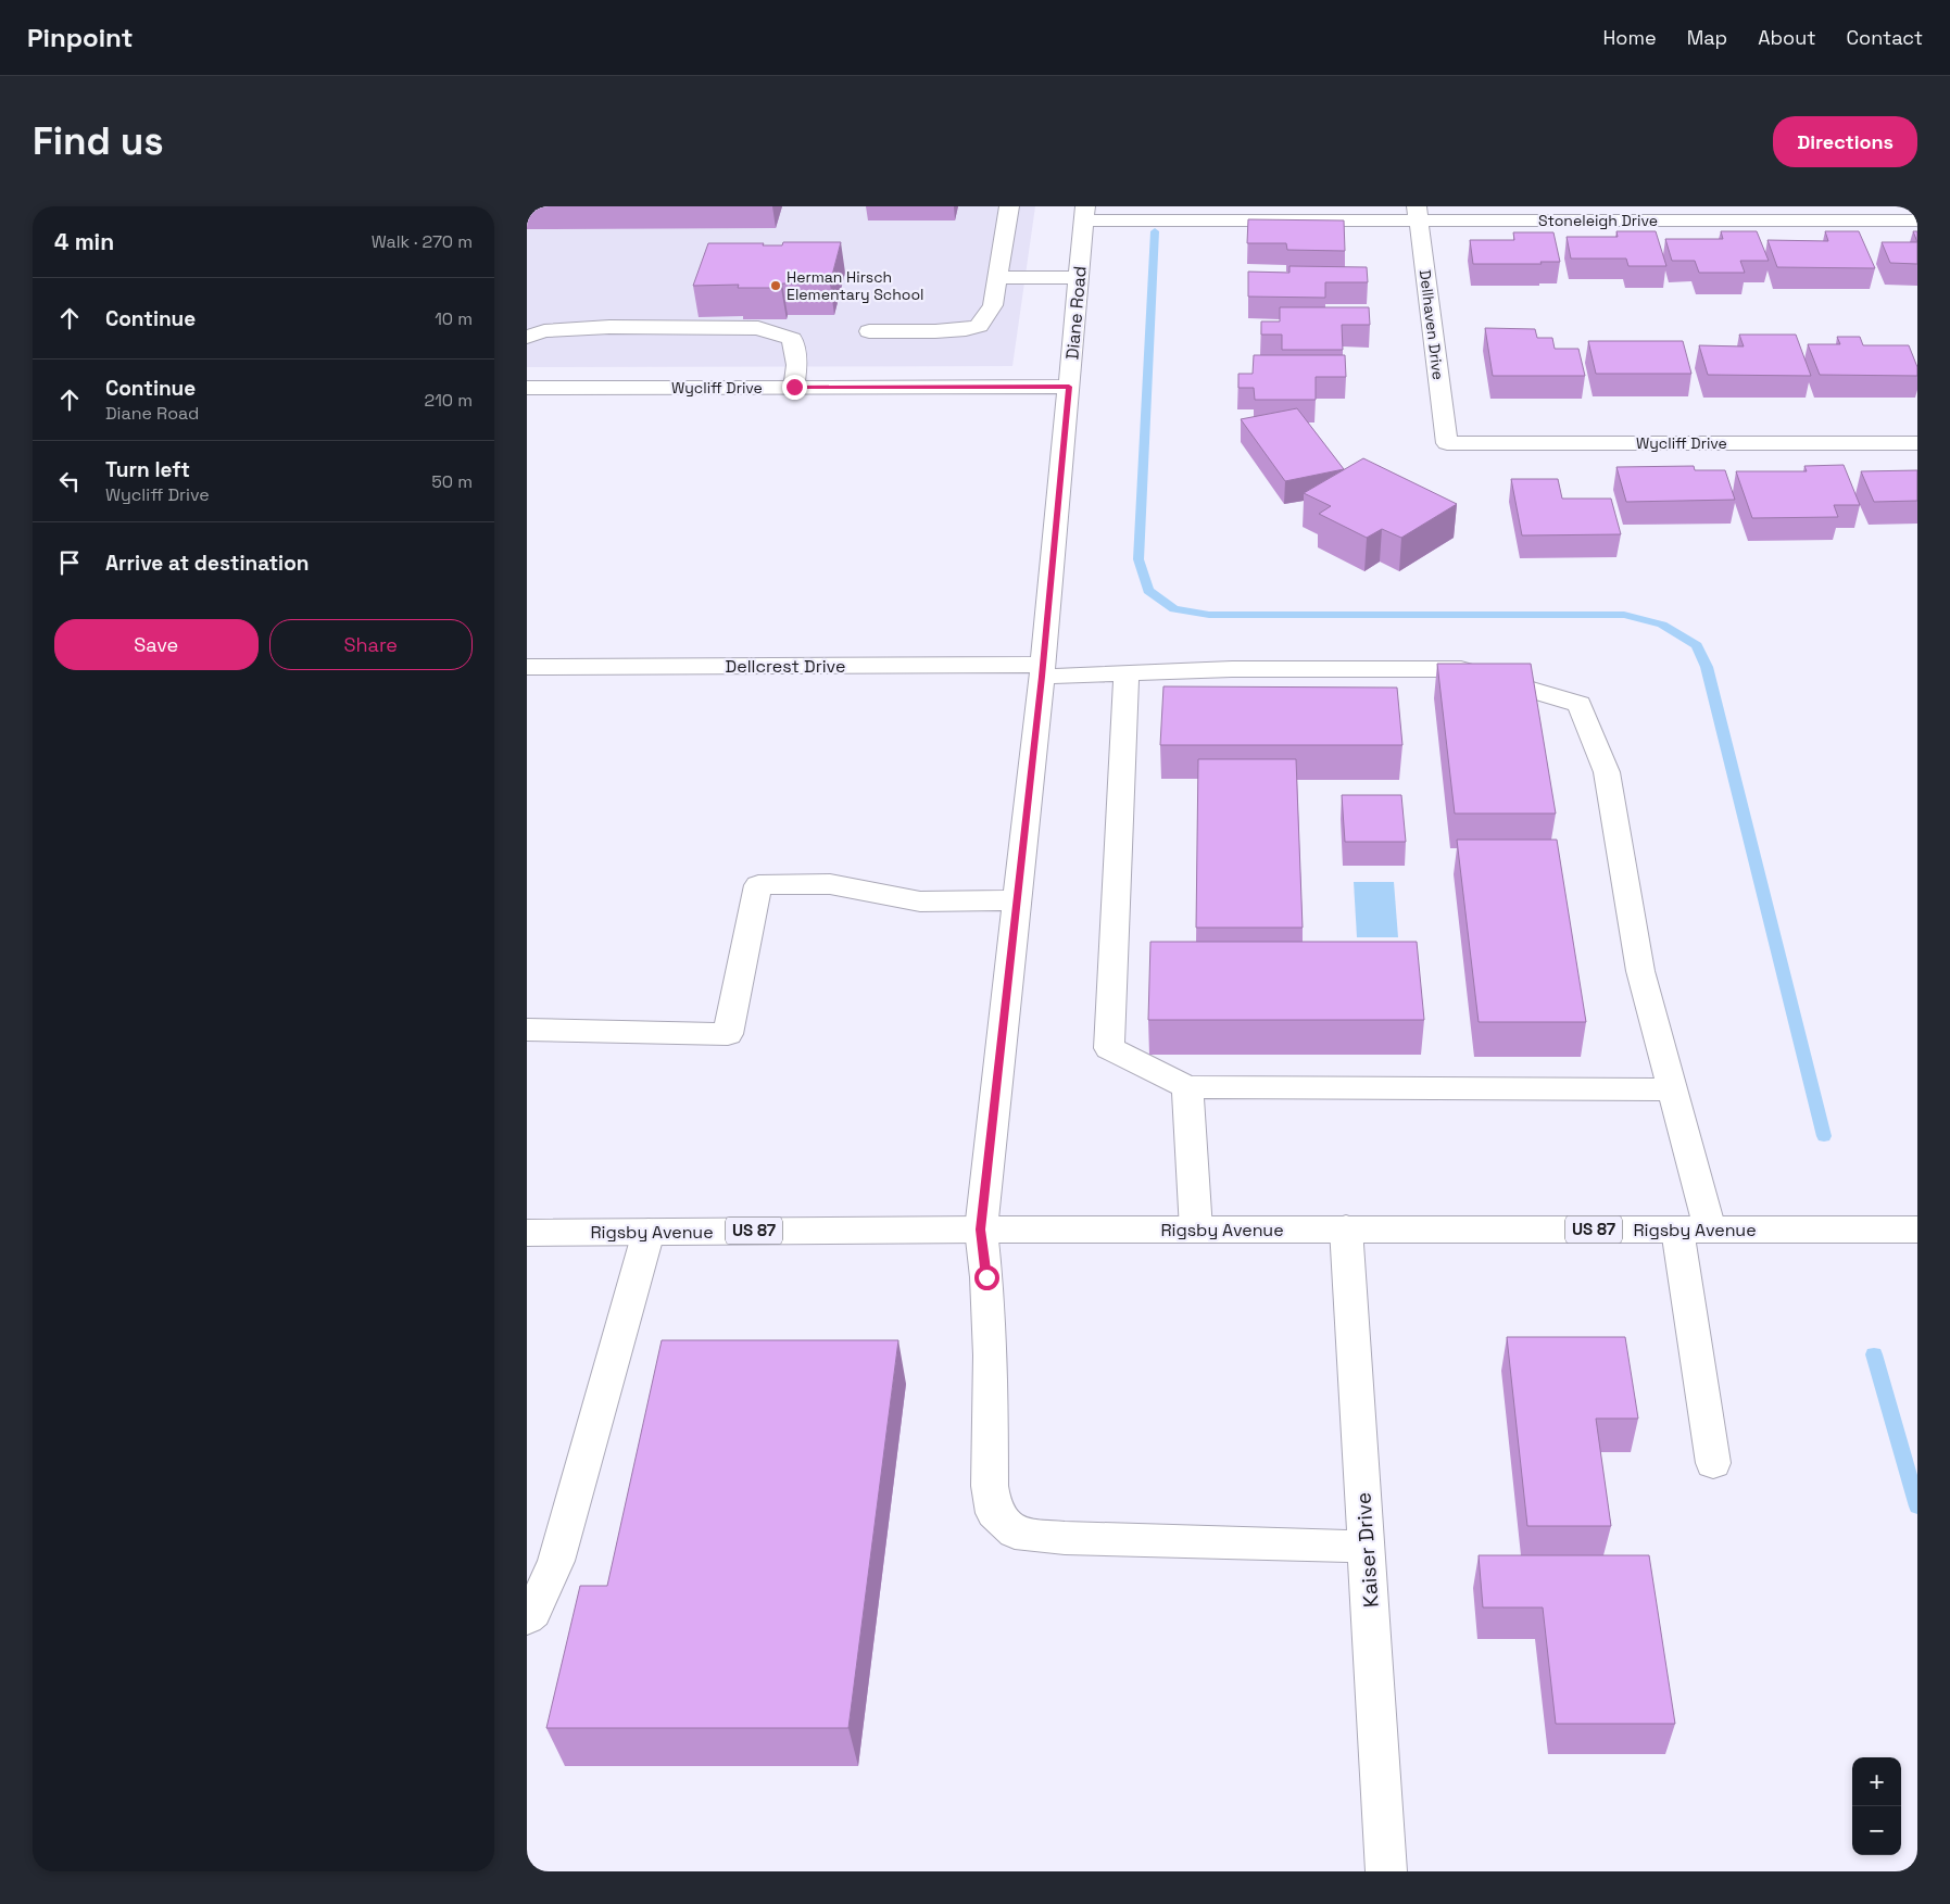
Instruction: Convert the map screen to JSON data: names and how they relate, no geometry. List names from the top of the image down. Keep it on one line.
{"streets":{"street":["Stoneleigh Drive","Diane Road","Dellhaven Drive","Wycliff Drive","Dellcrest Drive","Rigsby Avenue","US 87","Kaiser Drive"]},"crossings":[["Stoneleigh Drive","Diane Road"],["Stoneleigh Drive","Dellhaven Drive"],["Diane Road","Wycliff Drive"],["Diane Road","Dellcrest Drive"],["Diane Road","Rigsby Avenue"],["Diane Road","Kaiser Drive"],["Dellhaven Drive","Wycliff Drive"],["Rigsby Avenue","Kaiser Drive"]],"places":["Herman Hirsch Elementary School"],"page":{"header":"Pinpoint","nav":["Home","Map","About","Contact"],"buttons":["Directions",["Save","Share"]],"title":"Find us","heading":["4 min","Walk · 270 m"],"list":[["Continue","10 m"],["Continue","Diane Road","210 m"],["Turn left","Wycliff Drive","50 m"],"Arrive at destination"],"map_buttons":["+","−"]}}
